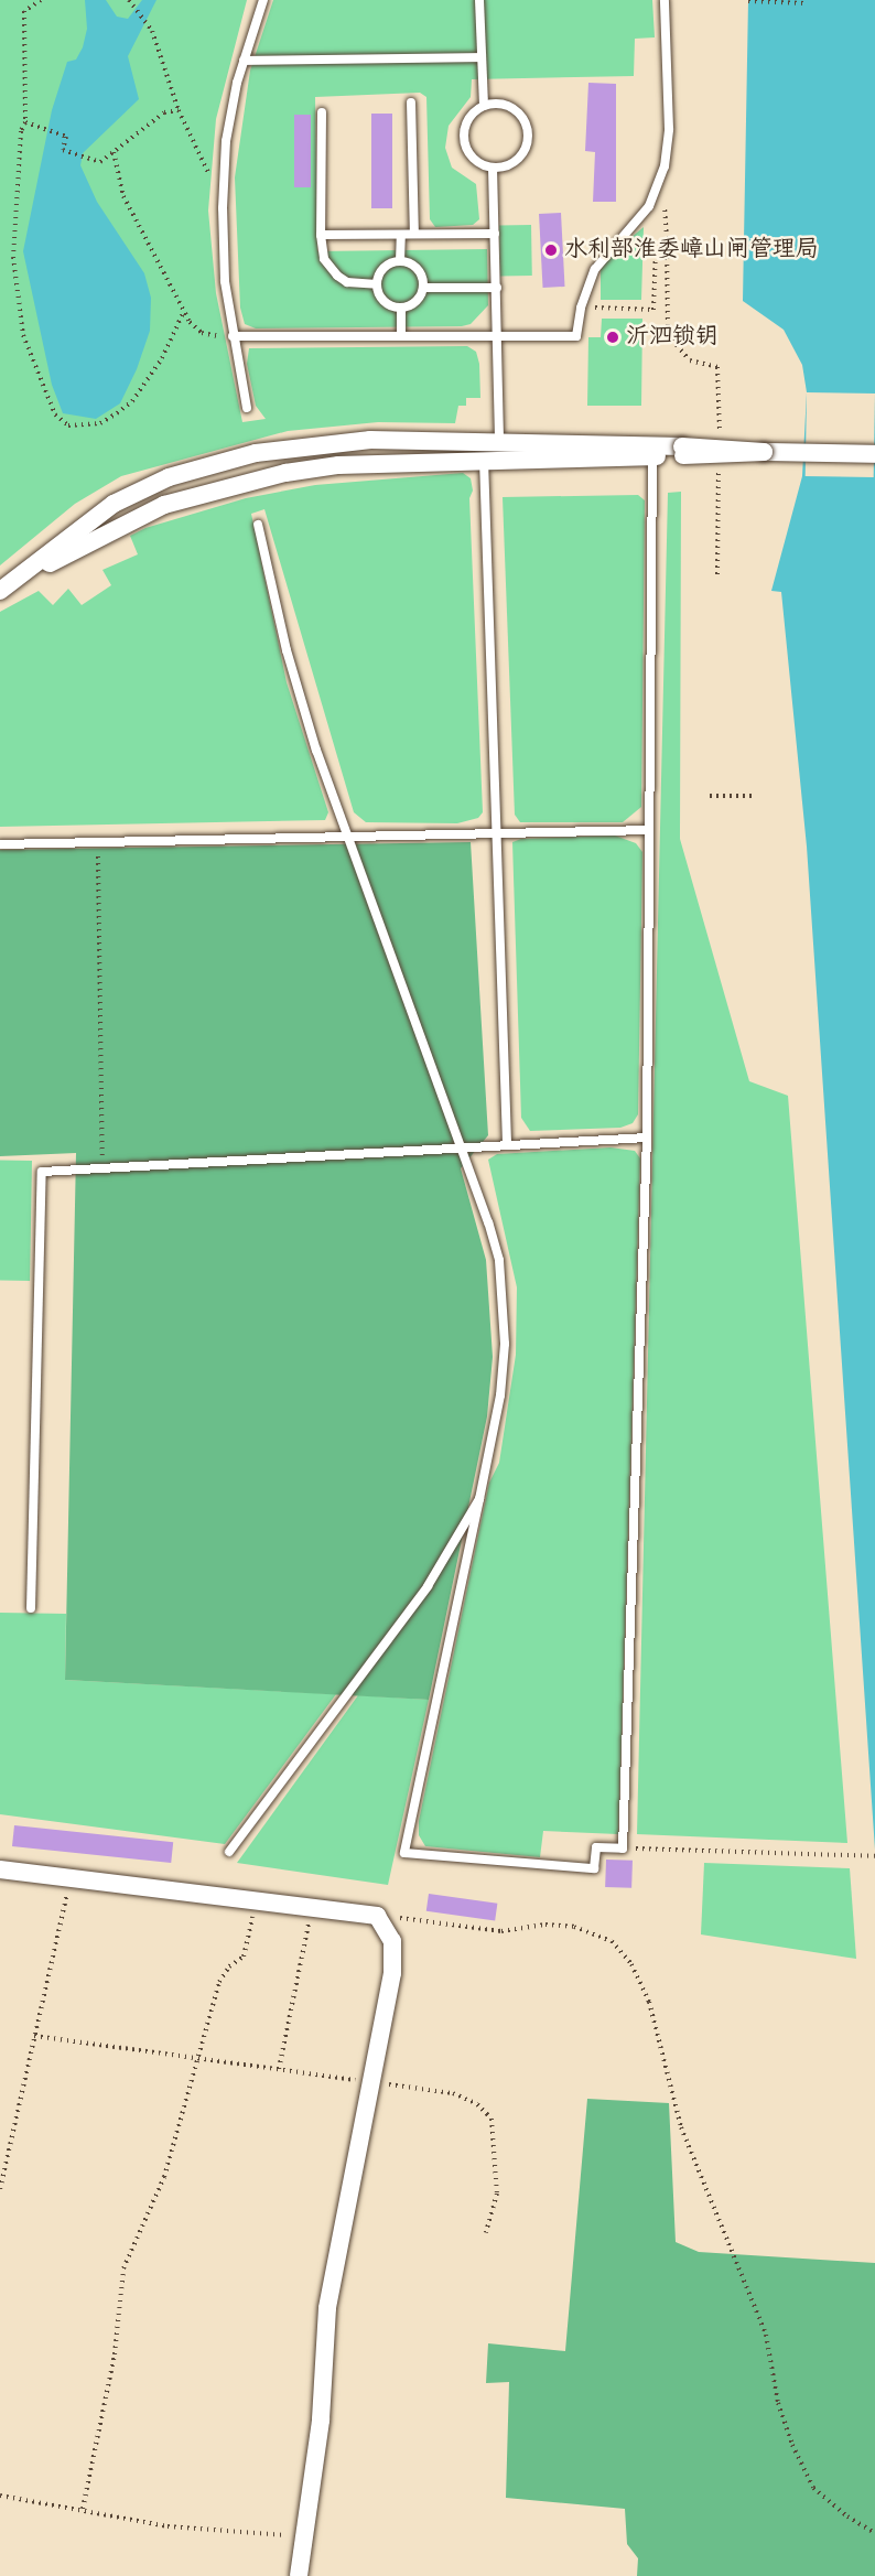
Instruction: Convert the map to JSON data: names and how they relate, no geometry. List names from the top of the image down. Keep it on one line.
{"places":["水利部淮委嶂山闸管理局","沂泗锁钥"]}
